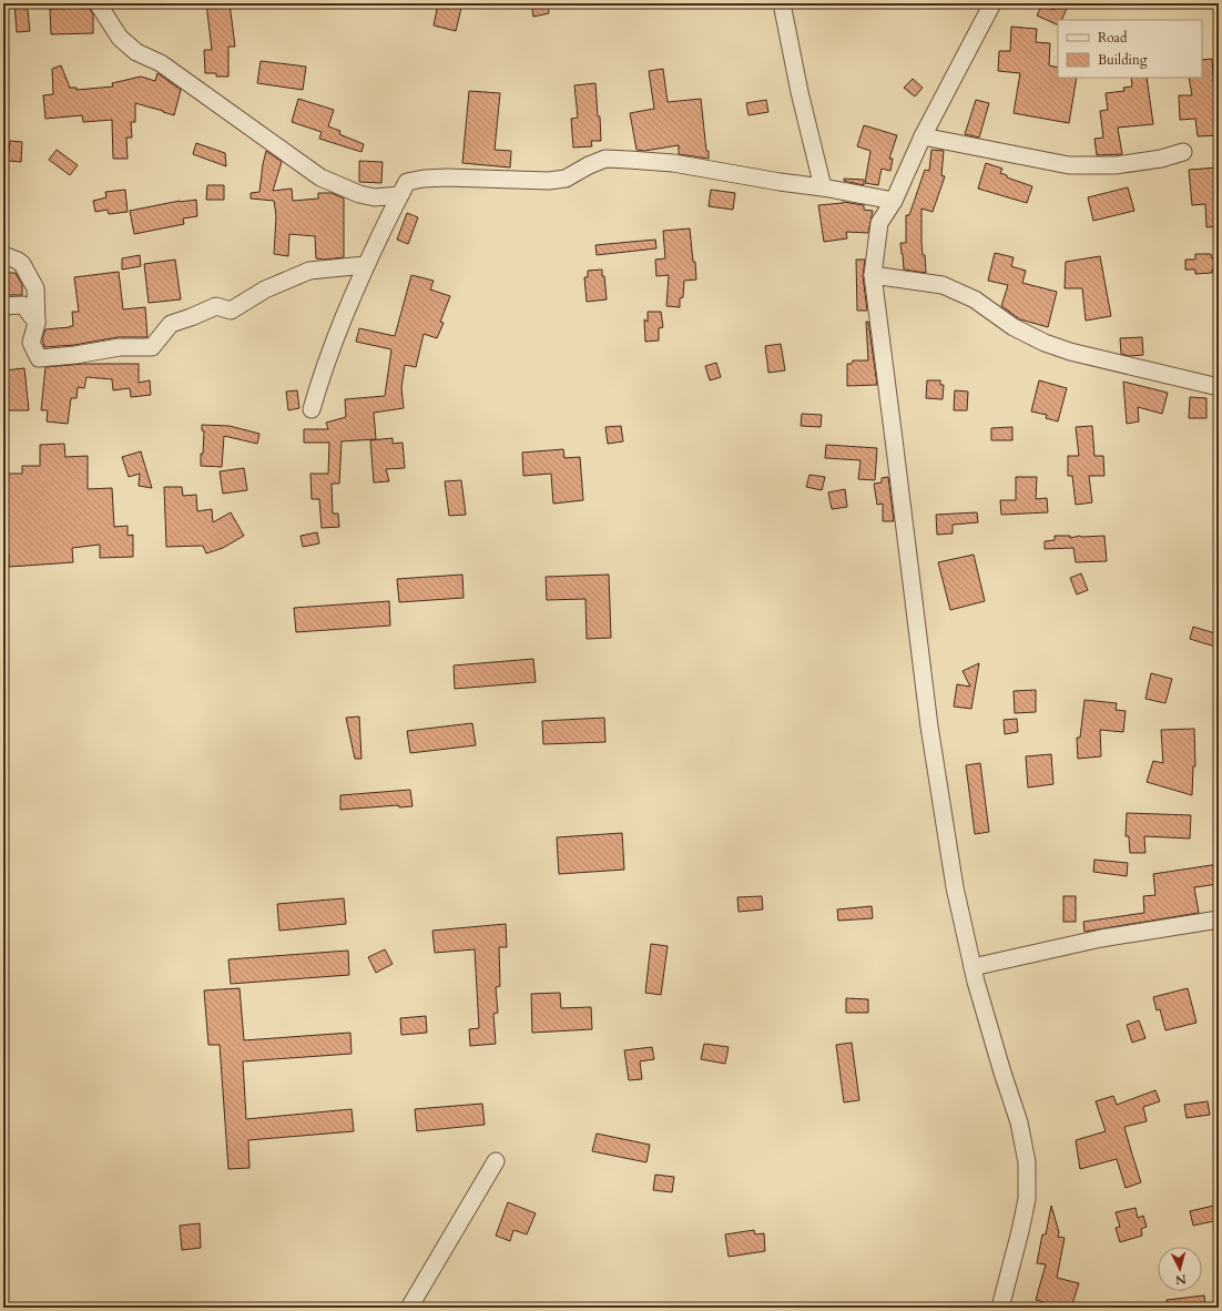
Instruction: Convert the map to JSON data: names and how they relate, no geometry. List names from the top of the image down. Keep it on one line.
{"legend":["Road","Building"],"north":"bottom"}
